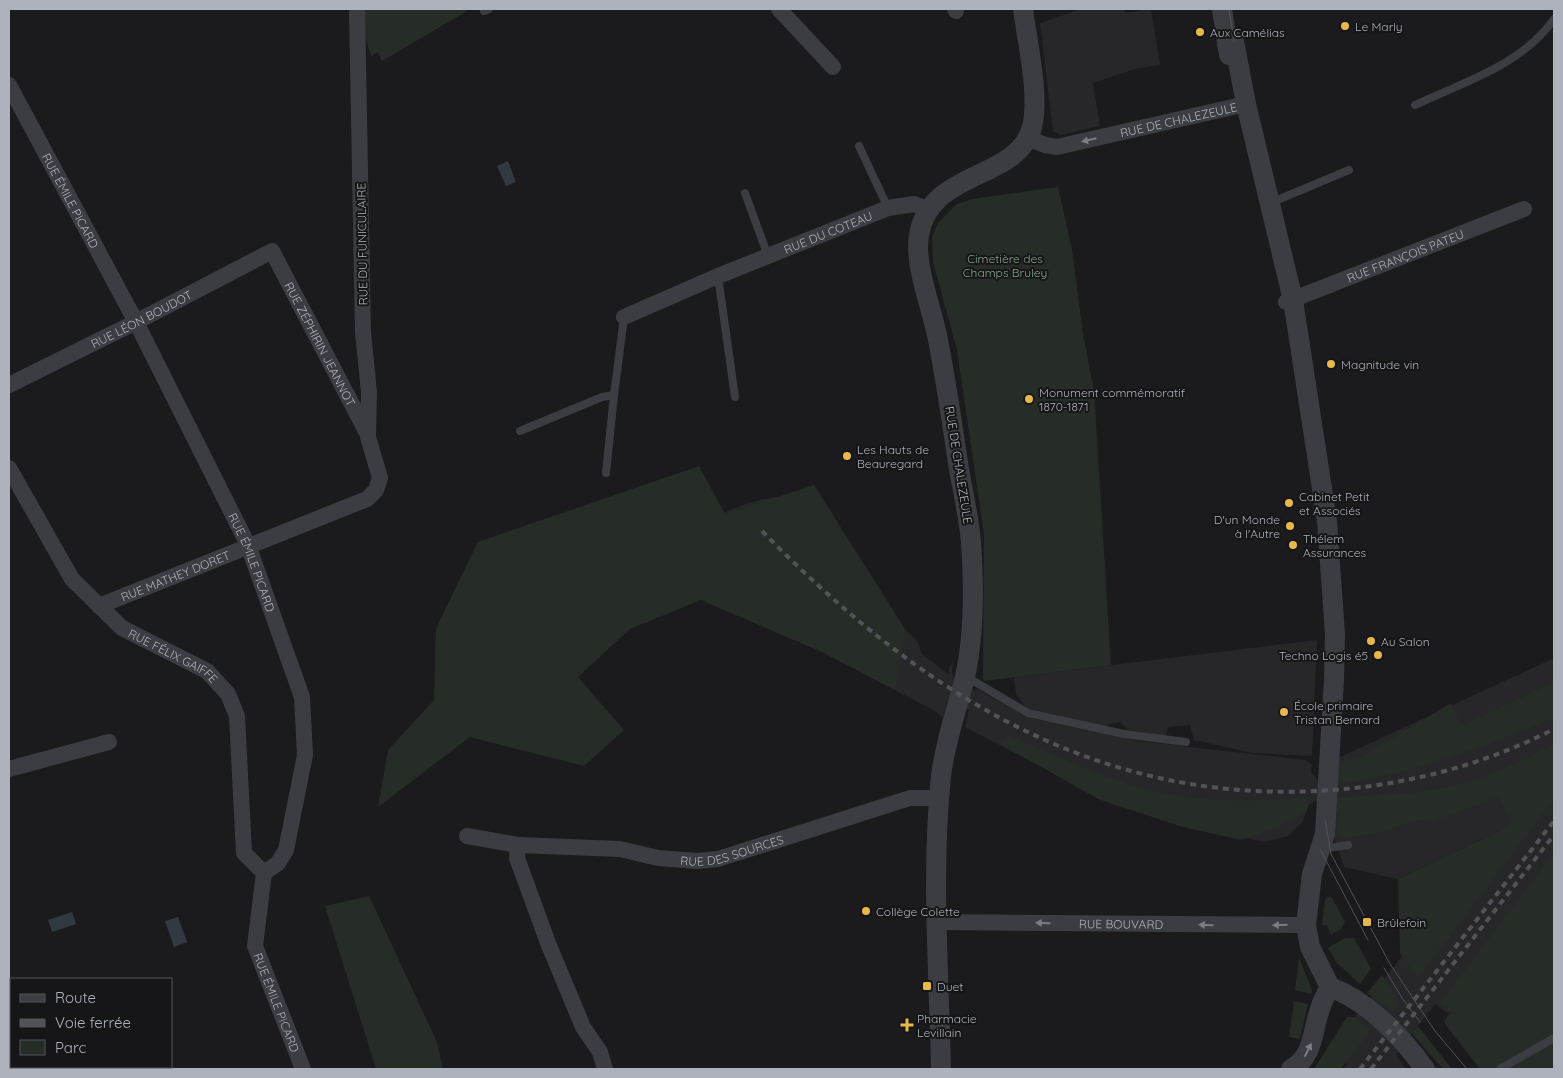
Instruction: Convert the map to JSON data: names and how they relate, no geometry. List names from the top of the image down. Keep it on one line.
{"streets":{"street":["RUE DE CHALEZEULE","RUE ÉMILE PICARD","RUE DU COTEAU","RUE DU FUNICULAIRE","RUE FRANÇOIS PATEU","RUE LÉON BOUDOT","RUE ZÉPHIRIN JEANNOT","RUE MATHEY DORET","RUE FÉLIX GAIFFE","RUE DES SOURCES","RUE BOUVARD"]},"crossings":[["RUE DE CHALEZEULE","RUE DU COTEAU"],["RUE DE CHALEZEULE","RUE DES SOURCES"],["RUE DE CHALEZEULE","RUE BOUVARD"],["RUE ÉMILE PICARD","RUE LÉON BOUDOT"],["RUE ÉMILE PICARD","RUE MATHEY DORET"],["RUE ÉMILE PICARD","RUE FÉLIX GAIFFE"],["RUE DU FUNICULAIRE","RUE ZÉPHIRIN JEANNOT"],["RUE DU FUNICULAIRE","RUE MATHEY DORET"],["RUE LÉON BOUDOT","RUE ZÉPHIRIN JEANNOT"],["RUE MATHEY DORET","RUE FÉLIX GAIFFE"]],"one_way":["RUE BOUVARD"],"parks":["Cimetière des Champs Bruley"],"places":{"other":["Le Marly","Aux Camélias","Magnitude vin","Monument commémoratif 1870-1871","Les Hauts de Beauregard","Cabinet Petit et Associés","D'un Monde à l'Autre","Thélem Assurances","Au Salon","Techno Logis é5","École primaire Tristan Bernard","Collège Colette"],"transit":["Brûlefoin","Duet"],"health":["Pharmacie Levillain"]},"legend":["Route","Voie ferrée","Parc"]}
